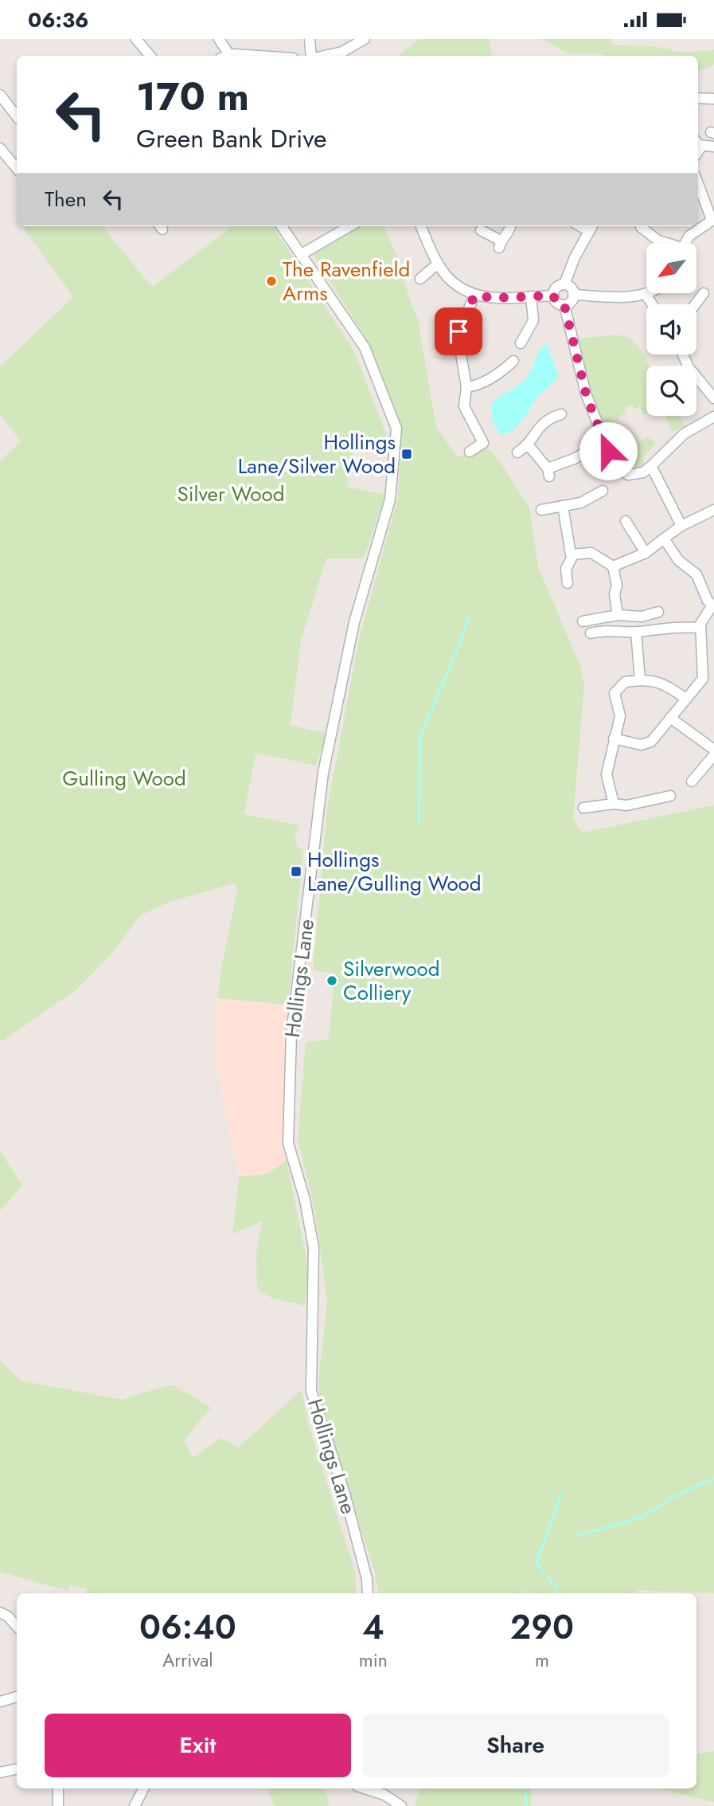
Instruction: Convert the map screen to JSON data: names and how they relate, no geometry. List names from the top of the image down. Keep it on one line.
{"streets":{"street":["Hollings Lane"]},"parks":["Silver Wood","Gulling Wood"],"places":{"other":["The Ravenfield Arms","Silverwood Colliery"],"transit":["Hollings Lane/Silver Wood","Hollings Lane/Gulling Wood"]},"north":"bottom left","page":{"status":"06:36","turn":["170 m","Green Bank Drive"],"then":"Then","eta":["06:40","Arrival","4","min","290","m"],"buttons":["Exit","Share"]}}
